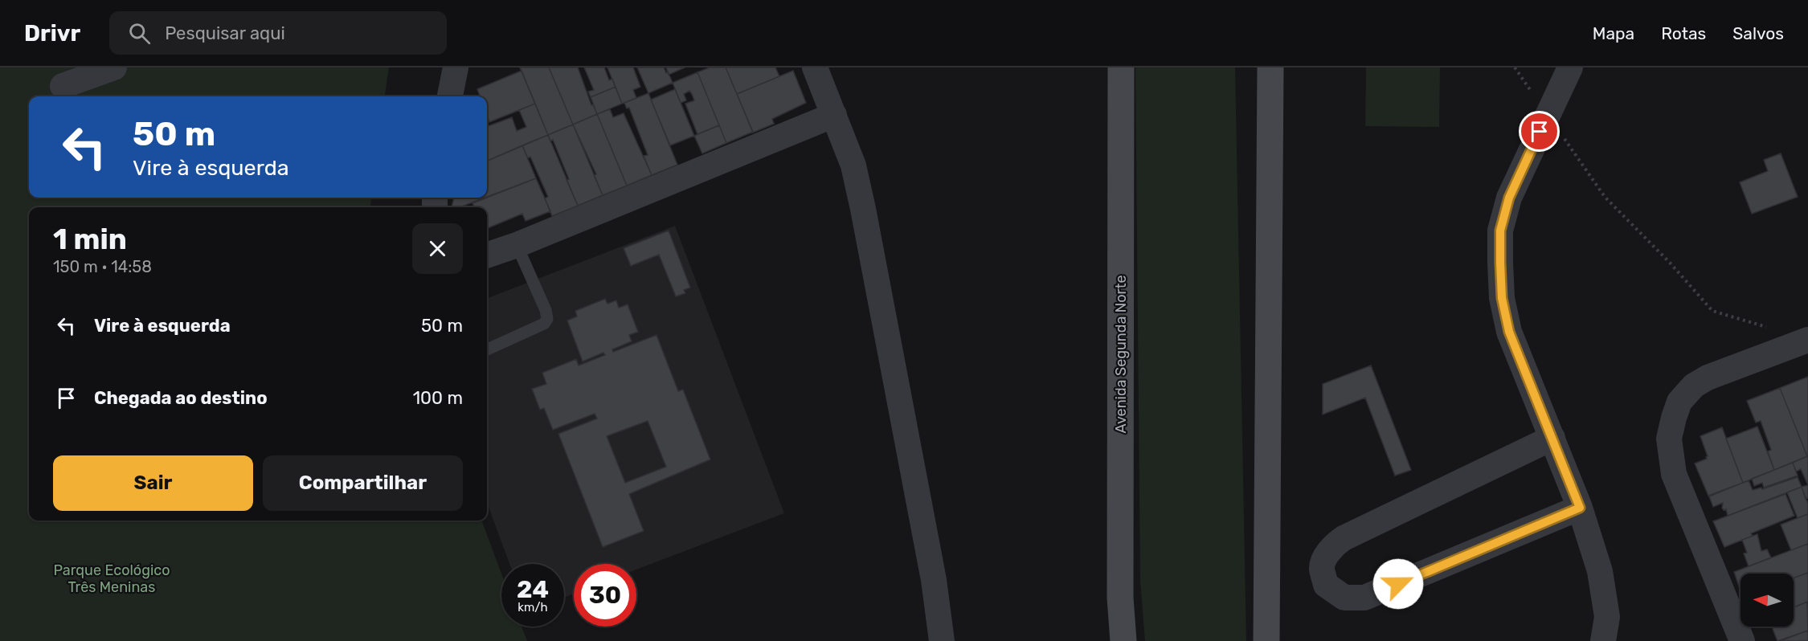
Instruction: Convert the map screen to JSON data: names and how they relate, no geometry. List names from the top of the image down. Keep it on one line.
{"streets":{"main road":["Avenida Segunda Norte"]},"parks":["Parque Ecológico Três Meninas"],"north":"left","page":{"header":"Drivr","search":"Pesquisar aqui","nav":["Mapa","Rotas","Salvos"],"turn":["50 m","Vire à esquerda"],"heading":["1 min","150 m · 14:58"],"list":[{"name":"Vire à esquerda","value":"50 m"},{"name":"Chegada ao destino","value":"100 m"}],"buttons":["Sair","Compartilhar"],"speed":"24 km/h","limit":"30"}}
